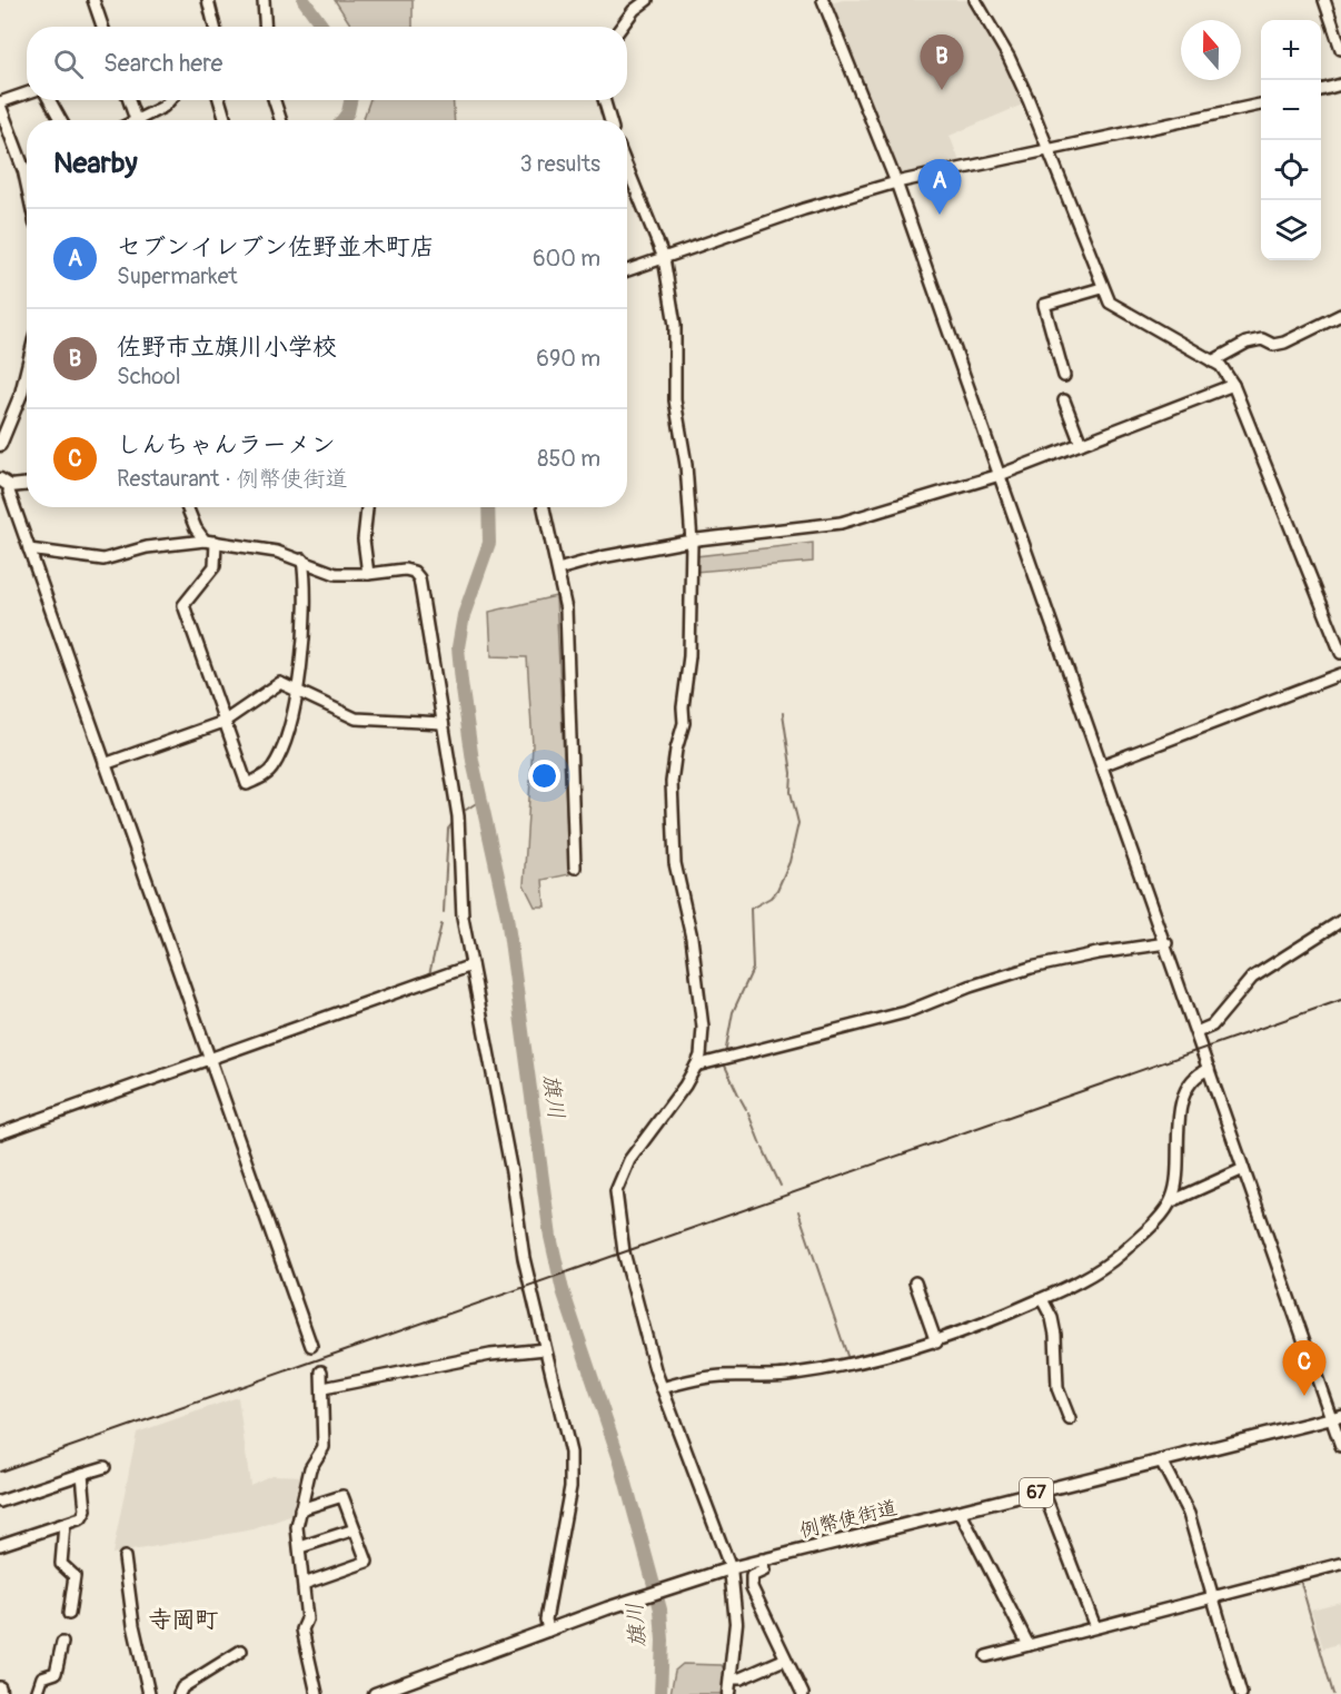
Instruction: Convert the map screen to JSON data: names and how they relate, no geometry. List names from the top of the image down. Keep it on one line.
{"streets":{"main road":["67","例幣使街道"]},"districts":["寺岡町"],"water":["旗川"],"north":"top","page":{"map_buttons":["+","−"],"search":"Search here","pins":["B","A","C"],"heading":["Nearby","3 results"],"list":[{"mark":"A","name":"セブンイレブン佐野並木町店","note":"Supermarket","value":"600 m"},{"mark":"B","name":"佐野市立旗川小学校","note":"School","value":"690 m"},{"mark":"C","name":"しんちゃんラーメン","note":"Restaurant · 例幣使街道","value":"850 m"}]}}
